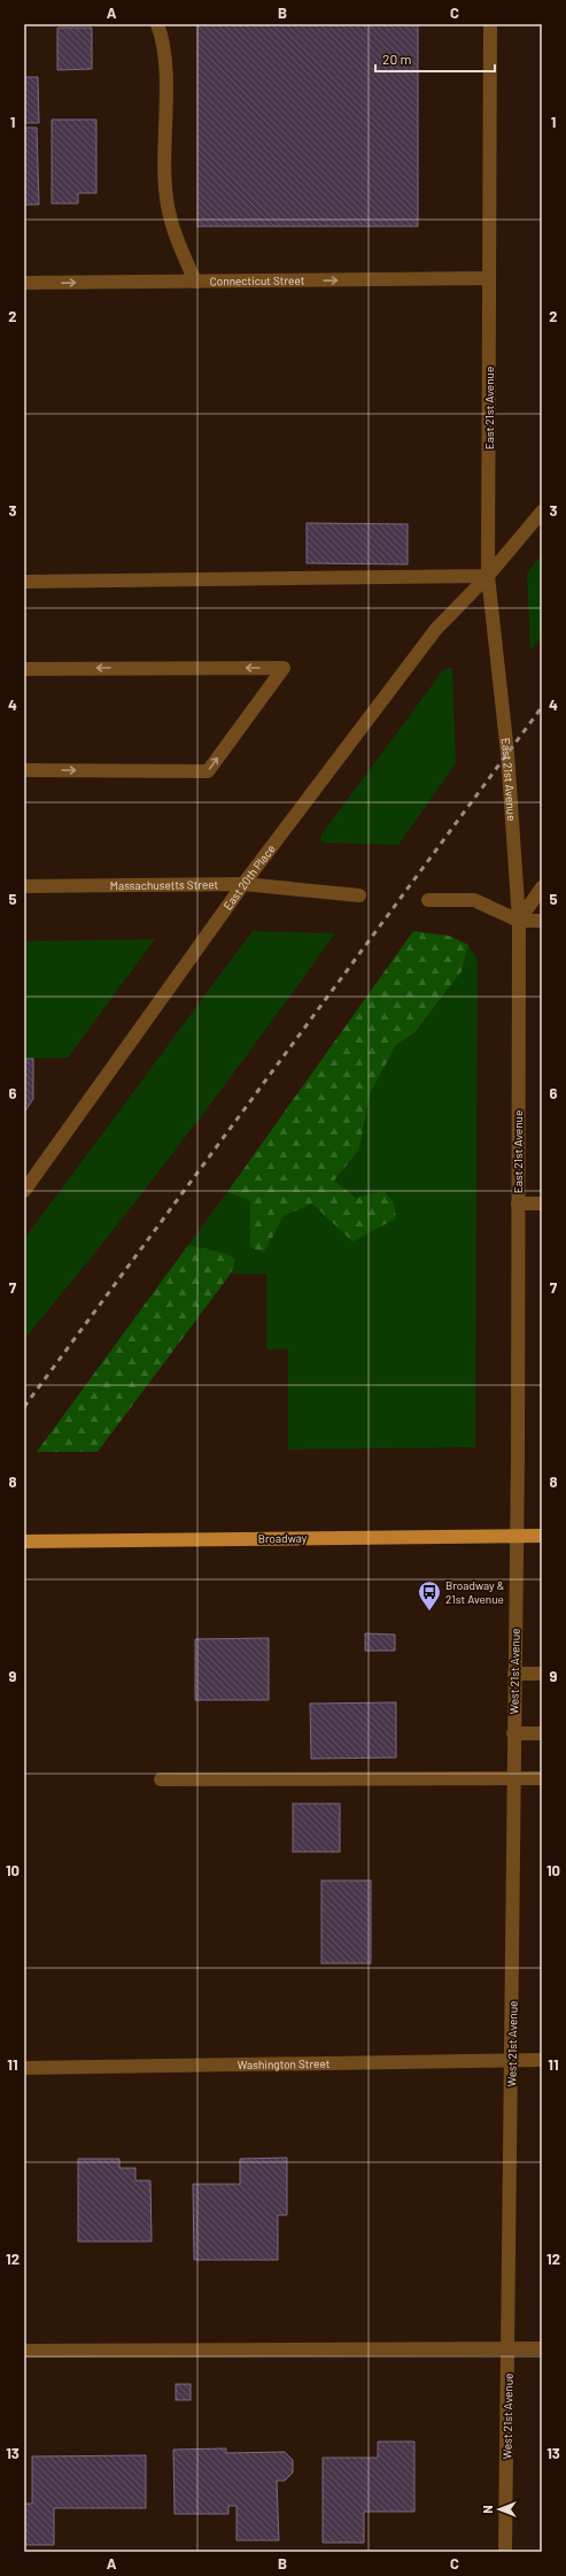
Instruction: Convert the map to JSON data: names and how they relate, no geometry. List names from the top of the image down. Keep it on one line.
{"streets":{"main road":["Broadway"],"street":["Connecticut Street","East 21st Avenue","East 20th Place","Massachusetts Street","West 21st Avenue","Washington Street"]},"crossings":[["Connecticut Street","East 21st Avenue"],["East 21st Avenue","East 20th Place"],["East 21st Avenue","Broadway"],["East 21st Avenue","West 21st Avenue"],["East 20th Place","Massachusetts Street"],["Broadway","West 21st Avenue"],["West 21st Avenue","Washington Street"]],"one_way":["Connecticut Street"],"places":{"bus stop":["Broadway & 21st Avenue"]},"scale_bar":"20 m","north":"left","grid":{"columns":["A","B","C"],"rows":["1","2","3","4","5","6","7","8","9","10","11","12","13"]}}
